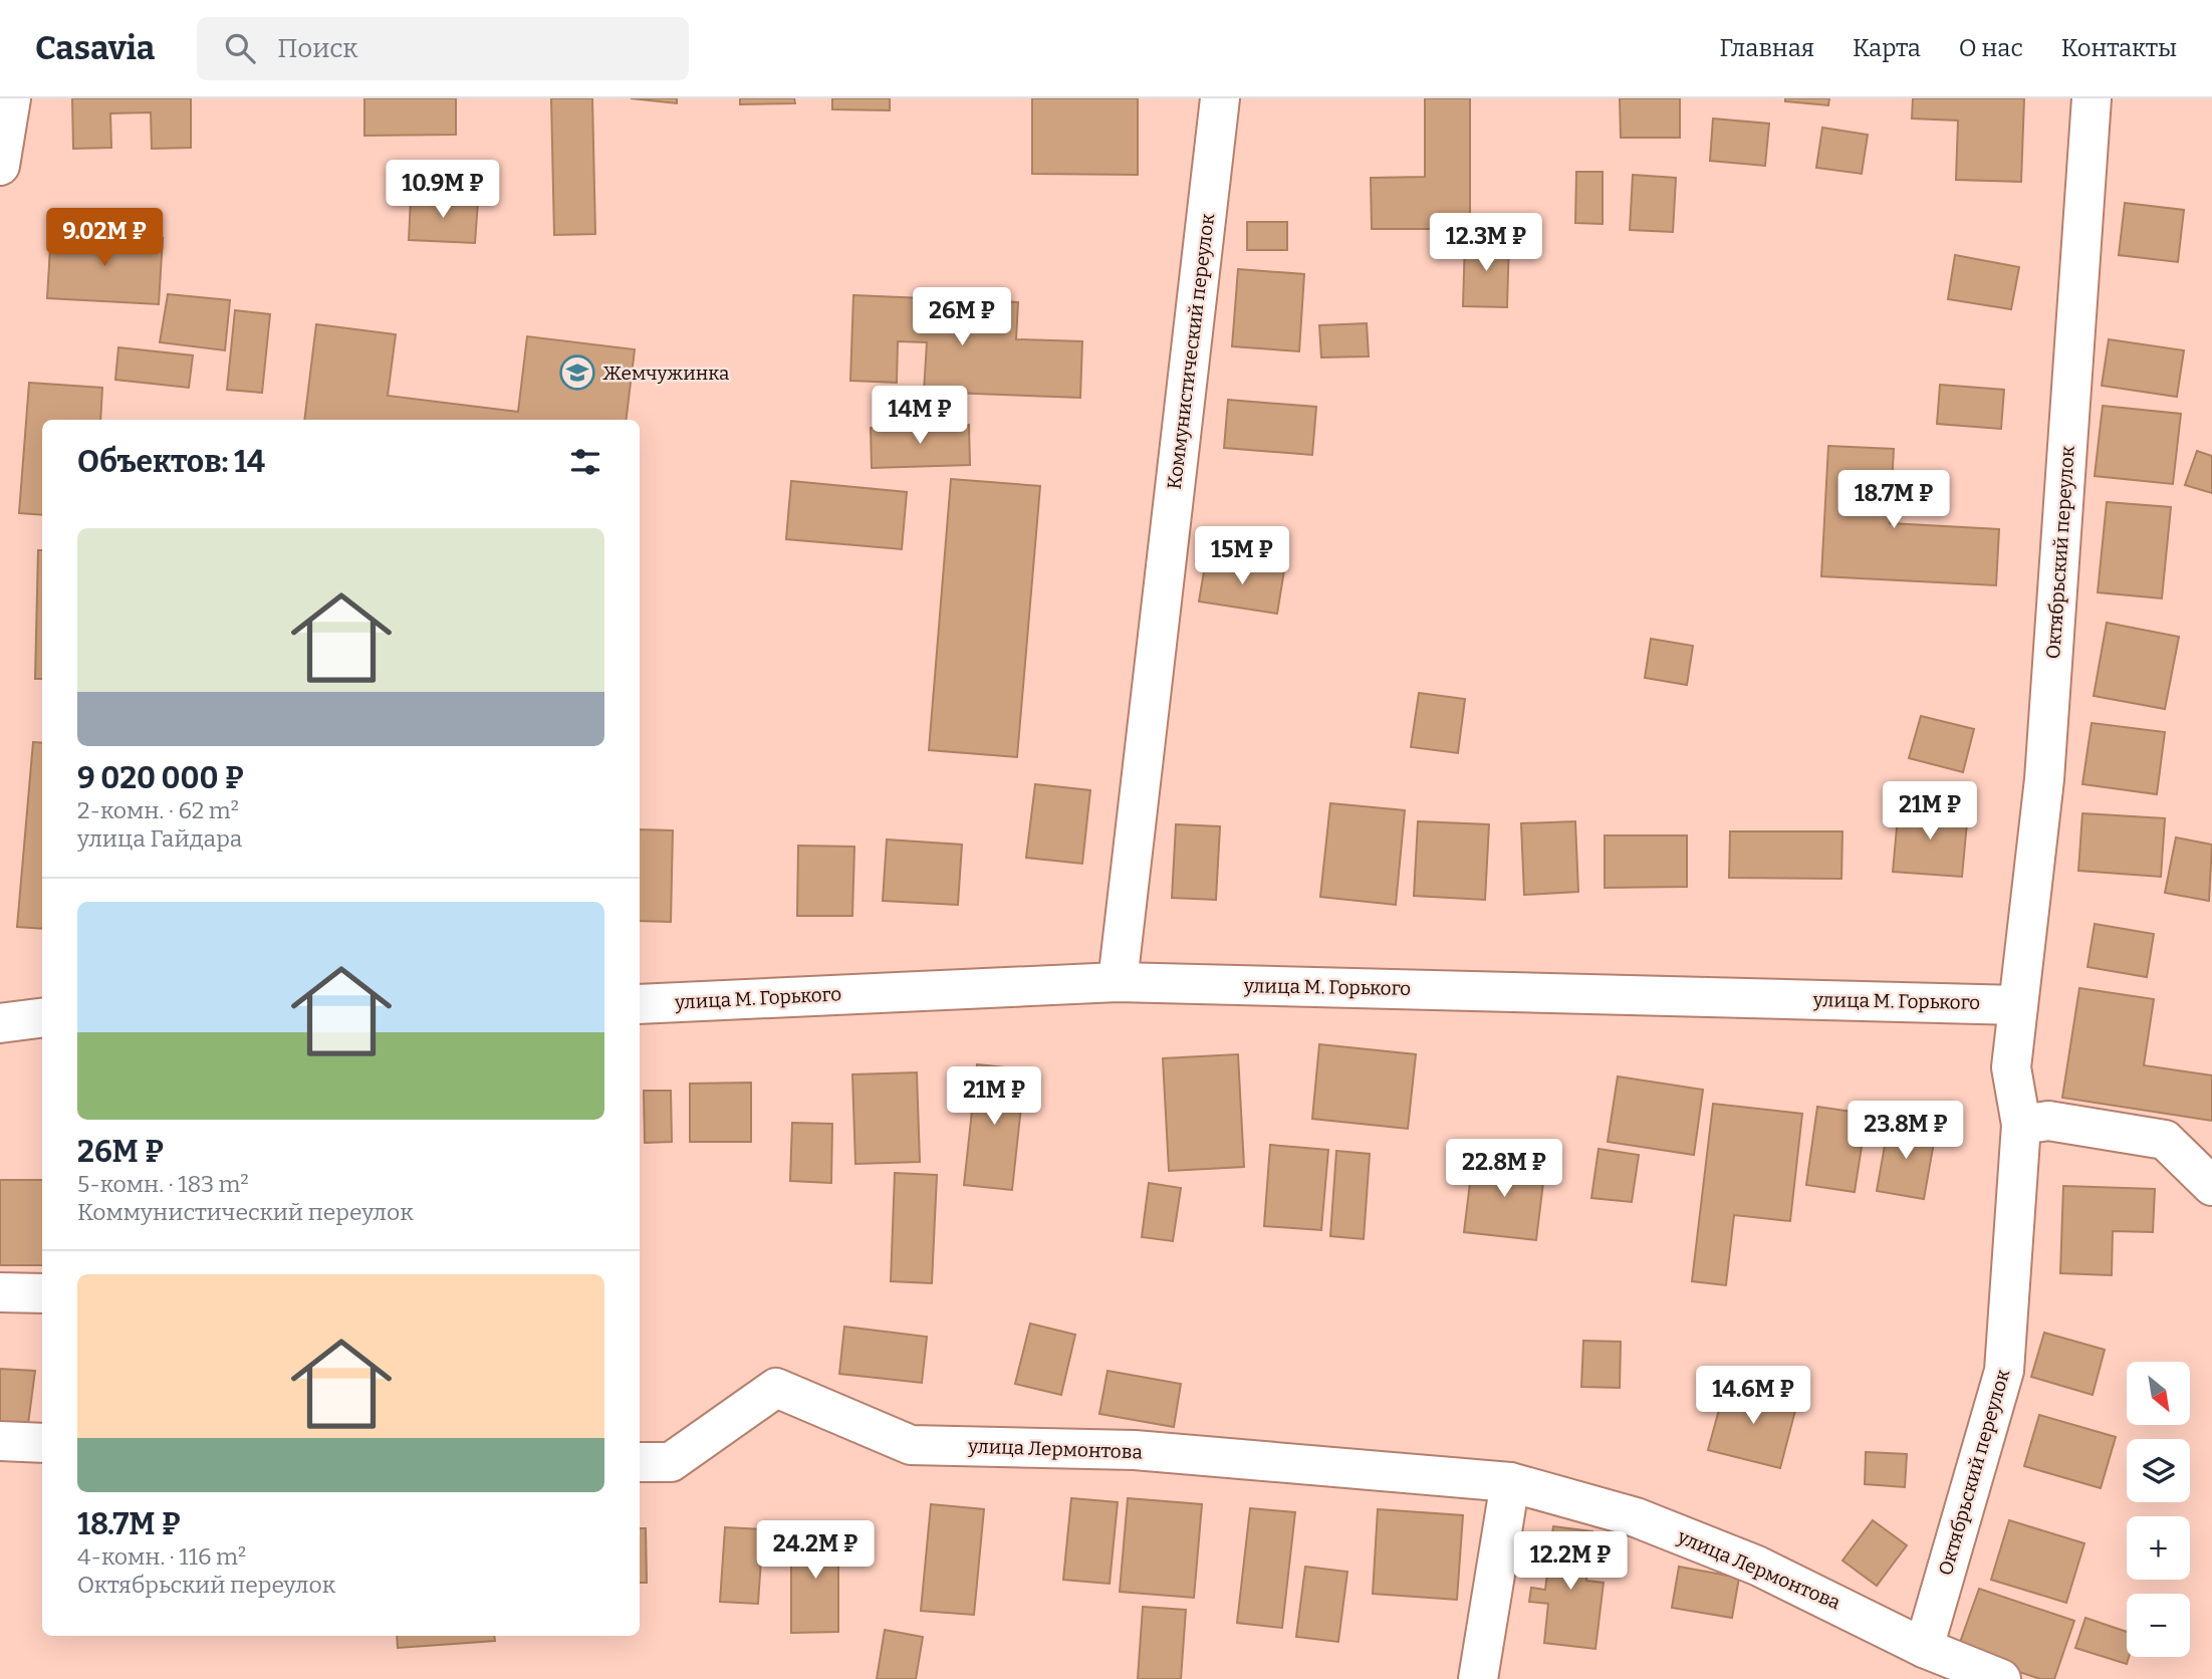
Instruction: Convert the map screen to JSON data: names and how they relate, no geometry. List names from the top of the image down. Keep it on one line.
{"streets":{"street":["Коммунистический переулок","Октябрьский переулок","улица М. Горького","улица Лермонтова"]},"crossings":[["Коммунистический переулок","улица М. Горького"],["Октябрьский переулок","улица М. Горького"],["Октябрьский переулок","улица Лермонтова"]],"places":{"school or university":["Жемчужинка"]},"north":"bottom right","page":{"header":"Casavia","search":"Поиск","nav":["Главная","Карта","О нас","Контакты"],"price":["10.9M ₽","9.02M ₽","12.3M ₽","26M ₽","14M ₽","18.7M ₽","15M ₽","21M ₽","21M ₽","23.8M ₽","22.8M ₽","14.6M ₽","24.2M ₽","12.2M ₽"],"heading":"Объектов: 14","list":[{"name":"9 020 000 ₽","note":"2-комн. · 62 m² · улица Гайдара"},{"name":"26M ₽","note":"5-комн. · 183 m² · Коммунистический переулок"},{"name":"18.7M ₽","note":"4-комн. · 116 m² · Октябрьский переулок"}],"map_buttons":["+","−"]}}
